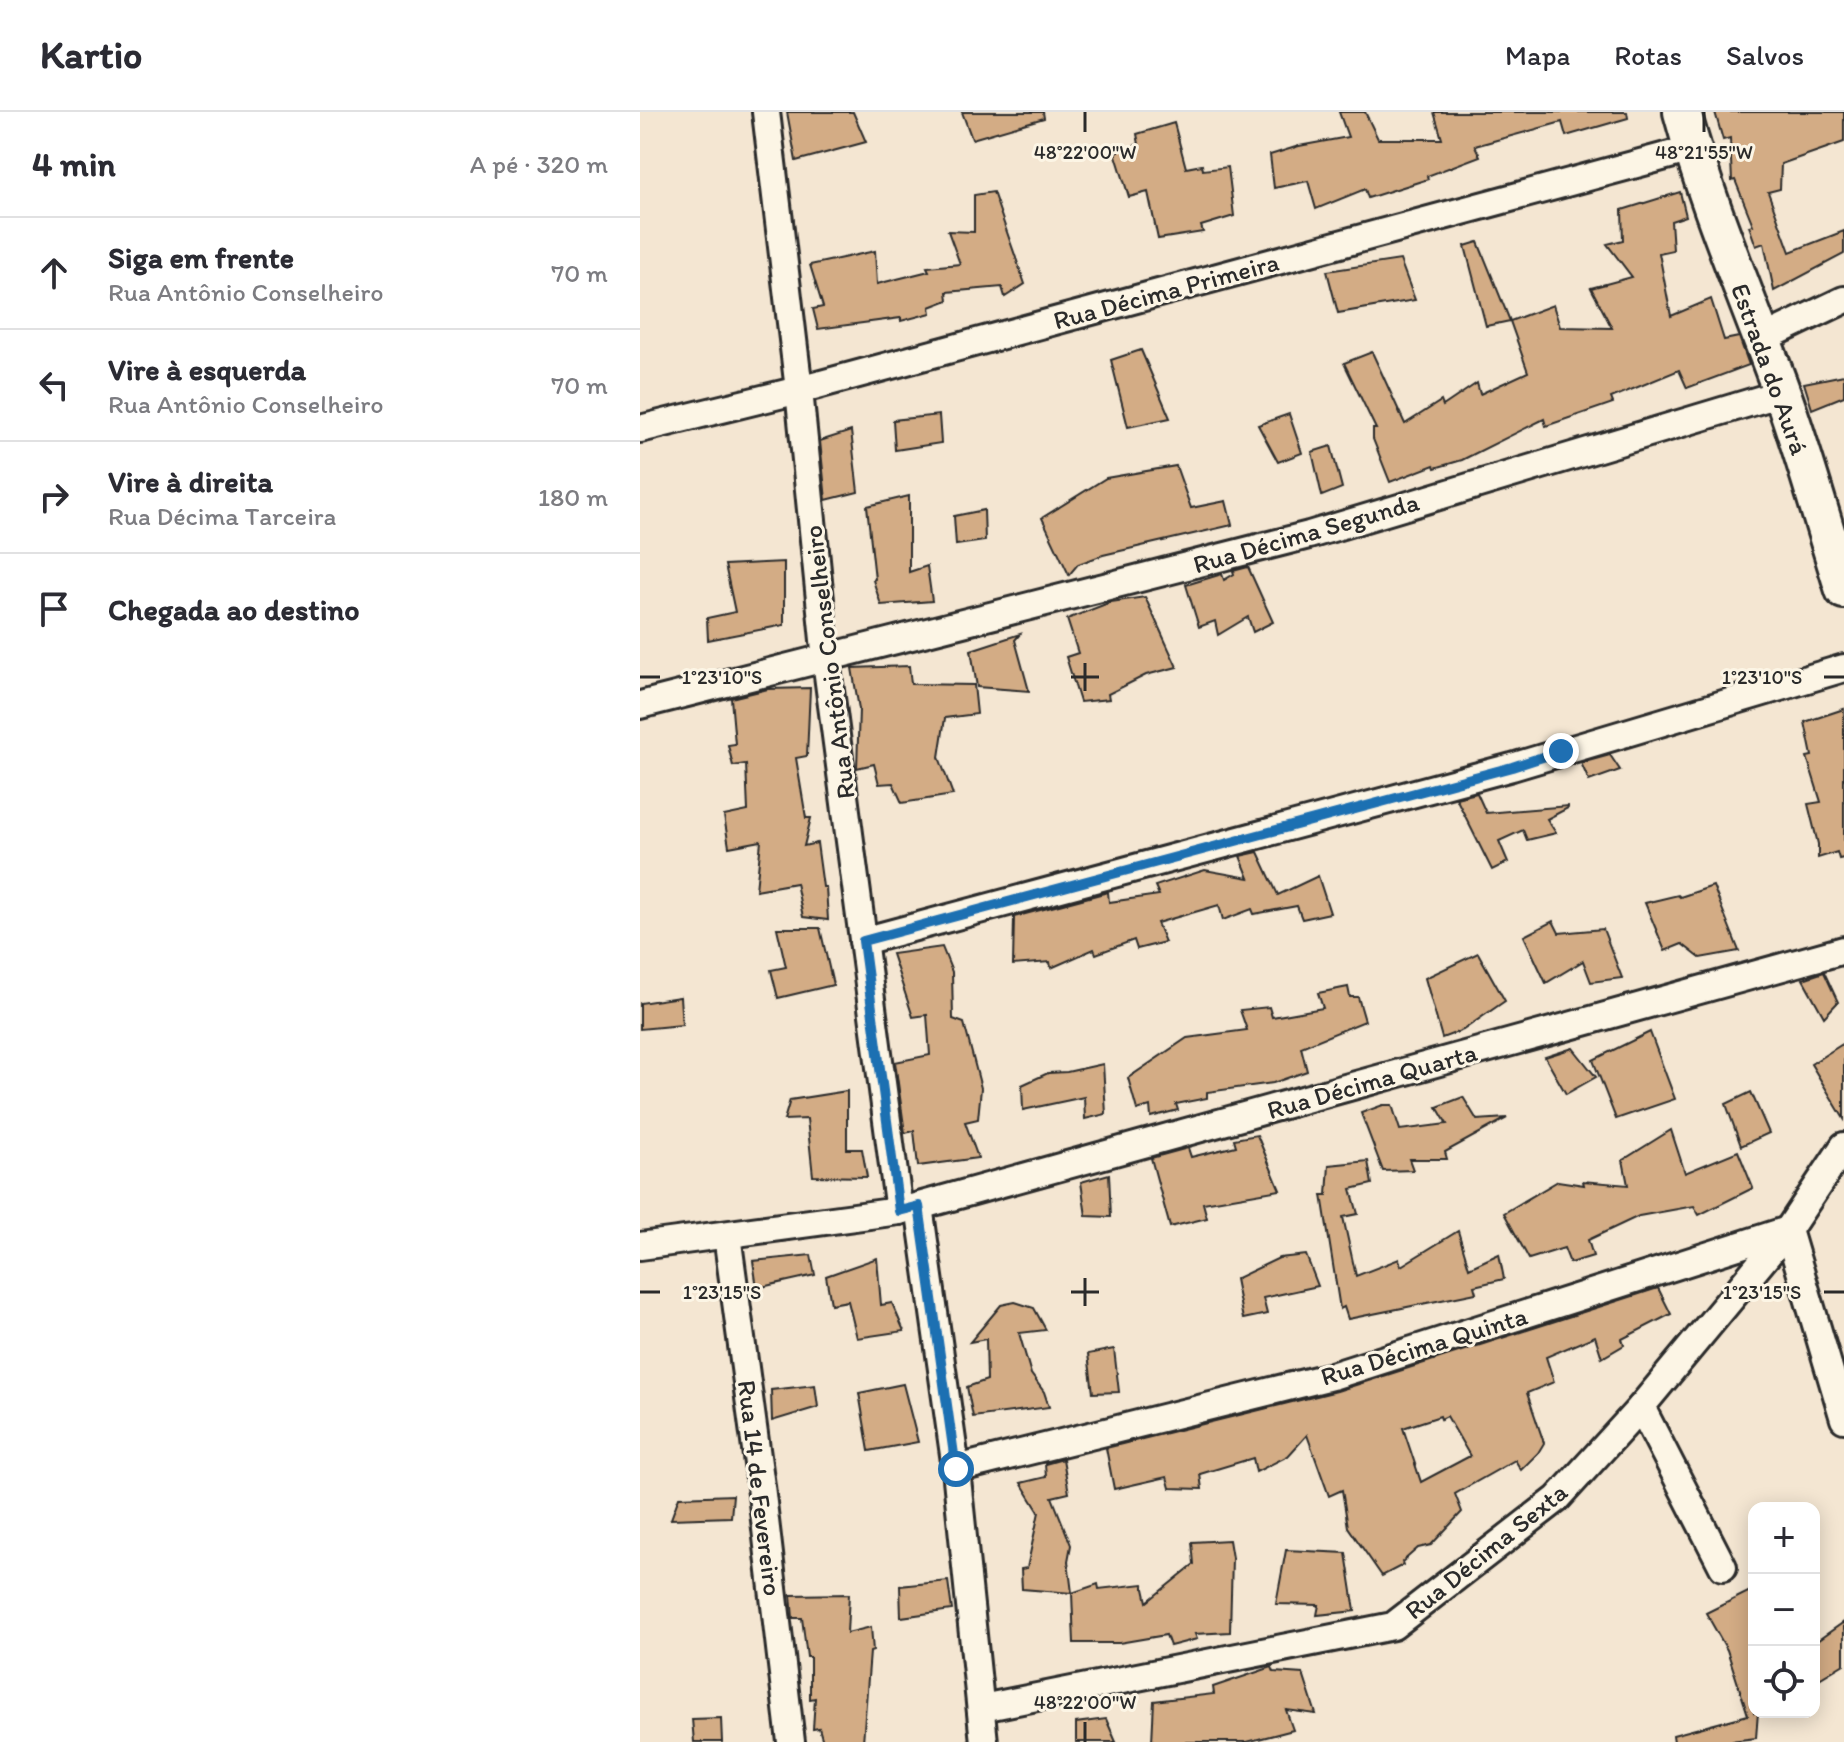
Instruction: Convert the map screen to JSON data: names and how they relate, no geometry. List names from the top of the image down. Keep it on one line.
{"streets":{"street":["Rua Décima Primeira","Estrada do Aurá","Rua Décima Segunda","Rua Antônio Conselheiro","Rua Décima Quarta","Rua Décima Quinta","Rua 14 de Fevereiro","Rua Décima Sexta"]},"crossings":[["Rua Décima Primeira","Estrada do Aurá"],["Rua Décima Primeira","Rua Antônio Conselheiro"],["Estrada do Aurá","Rua Décima Segunda"],["Rua Décima Segunda","Rua Antônio Conselheiro"],["Rua Antônio Conselheiro","Rua Décima Quarta"],["Rua Antônio Conselheiro","Rua Décima Quinta"],["Rua Antônio Conselheiro","Rua Décima Sexta"],["Rua Décima Quarta","Rua 14 de Fevereiro"],["Rua Décima Quinta","Rua Décima Sexta"]],"page":{"header":"Kartio","nav":["Mapa","Rotas","Salvos"],"heading":["4 min","A pé · 320 m"],"list":[["Siga em frente","Rua Antônio Conselheiro","70 m"],["Vire à esquerda","Rua Antônio Conselheiro","70 m"],["Vire à direita","Rua Décima Tarceira","180 m"],"Chegada ao destino"],"map_buttons":["+","−"]},"coordinates":["48°22'00\"W","48°21'55\"W","1°23'10\"S","1°23'15\"S"]}
